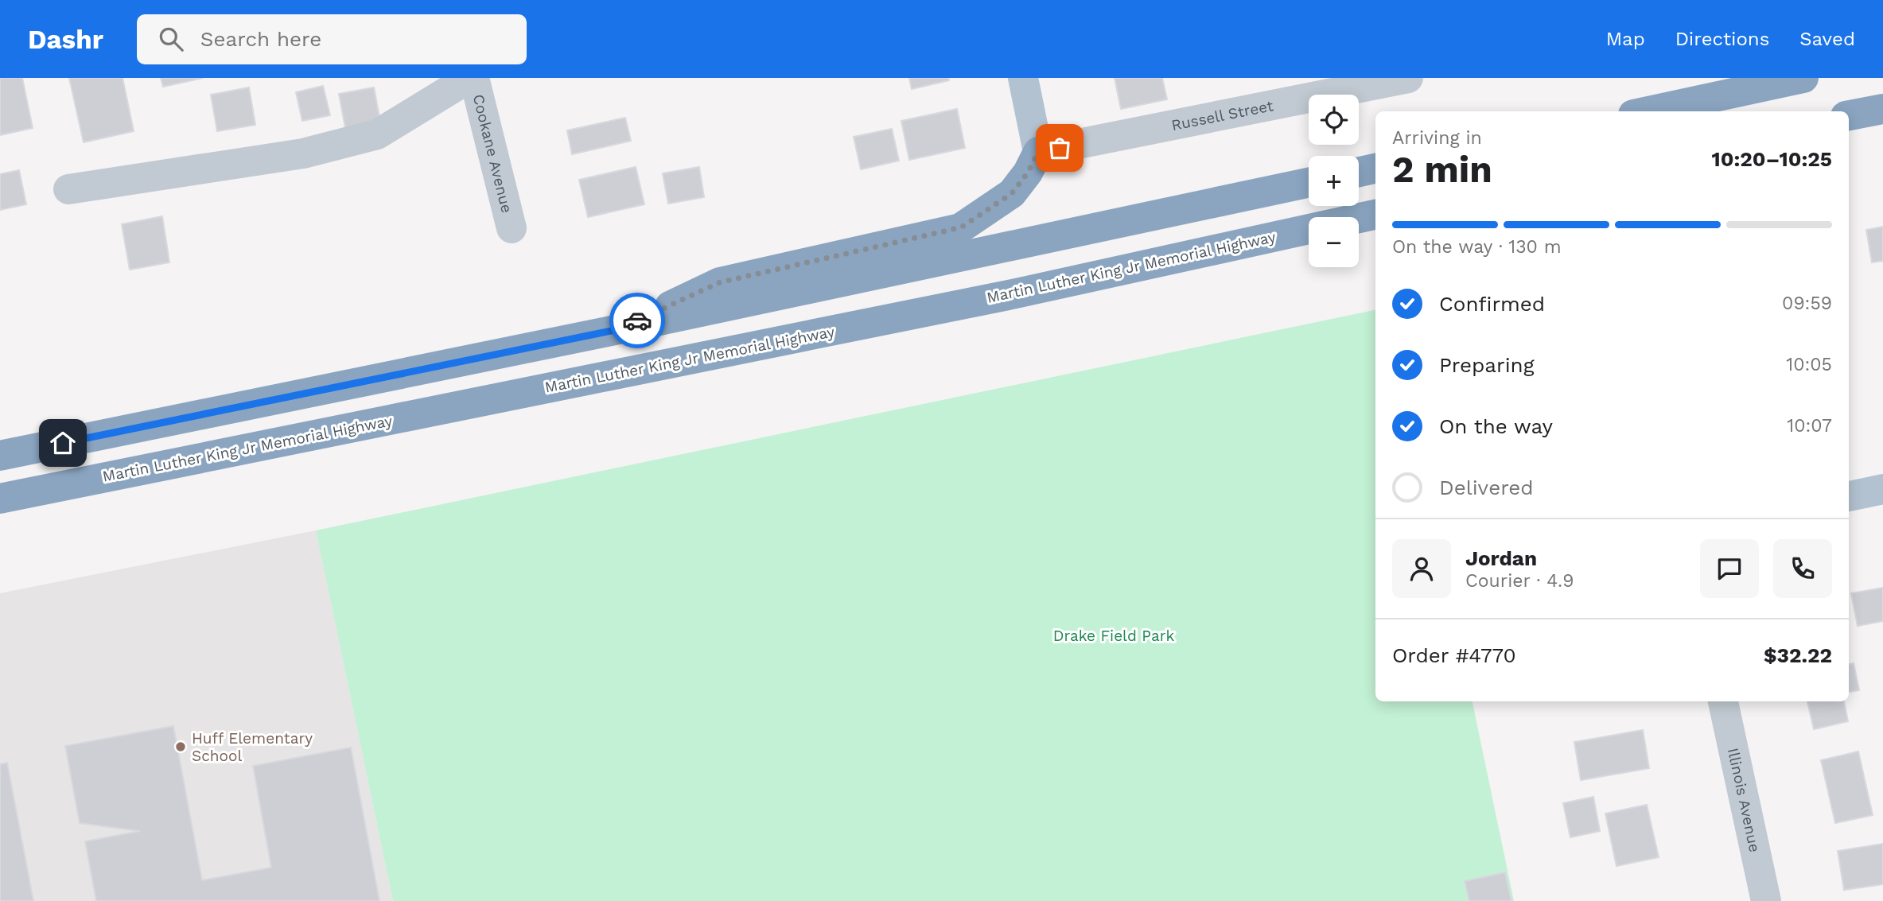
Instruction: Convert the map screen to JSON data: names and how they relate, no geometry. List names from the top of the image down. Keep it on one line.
{"streets":{"highway":["Martin Luther King Jr Memorial Highway"],"street":["Russell Street","Cookane Avenue","Illinois Avenue"]},"parks":["Drake Field Park"],"places":["Huff Elementary School"],"page":{"header":"Dashr","search":"Search here","nav":["Map","Directions","Saved"],"map_buttons":["+","−"],"heading":["2 min","Arriving in","10:20–10:25"],"panel":["Jordan","Courier · 4.9","Order #4770","$32.22"],"bar":"On the way · 130 m","list":[["Confirmed","09:59"],["Preparing","10:05"],["On the way","10:07"],"Delivered"]}}
